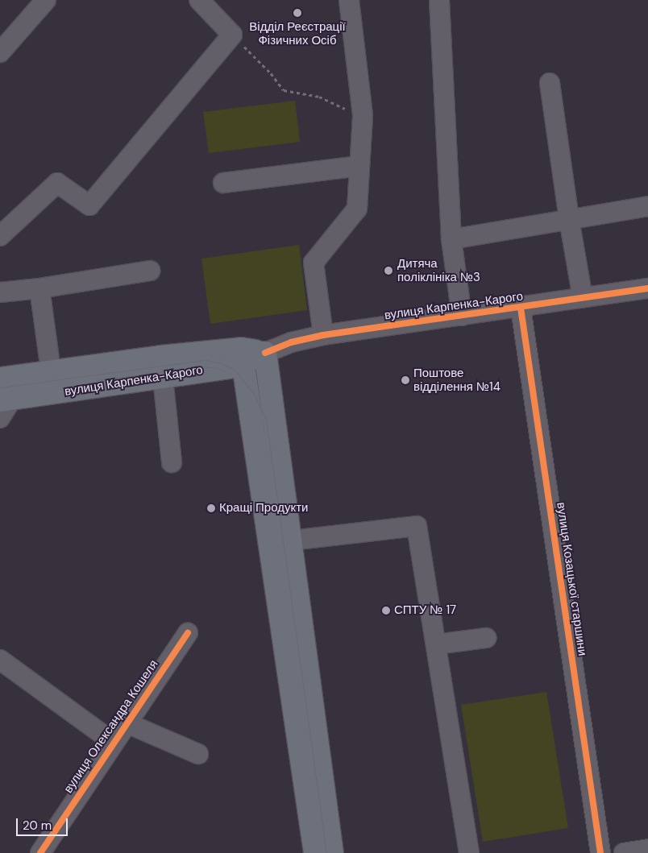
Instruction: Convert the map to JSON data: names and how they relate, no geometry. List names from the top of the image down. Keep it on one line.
{"streets":{"main road":["вулиця Карпенка-Карого"],"street":["вулиця Козацької старшини","вулиця Олександра Кошеля"]},"crossings":[["вулиця Карпенка-Карого","вулиця Козацької старшини"]],"places":["Відділ Реєстрації Фізичних Осіб","Дитяча поліклініка №3","Поштове відділення №14","Кращі Продукти","СПТУ № 17"],"scale_bar":"20 m"}
